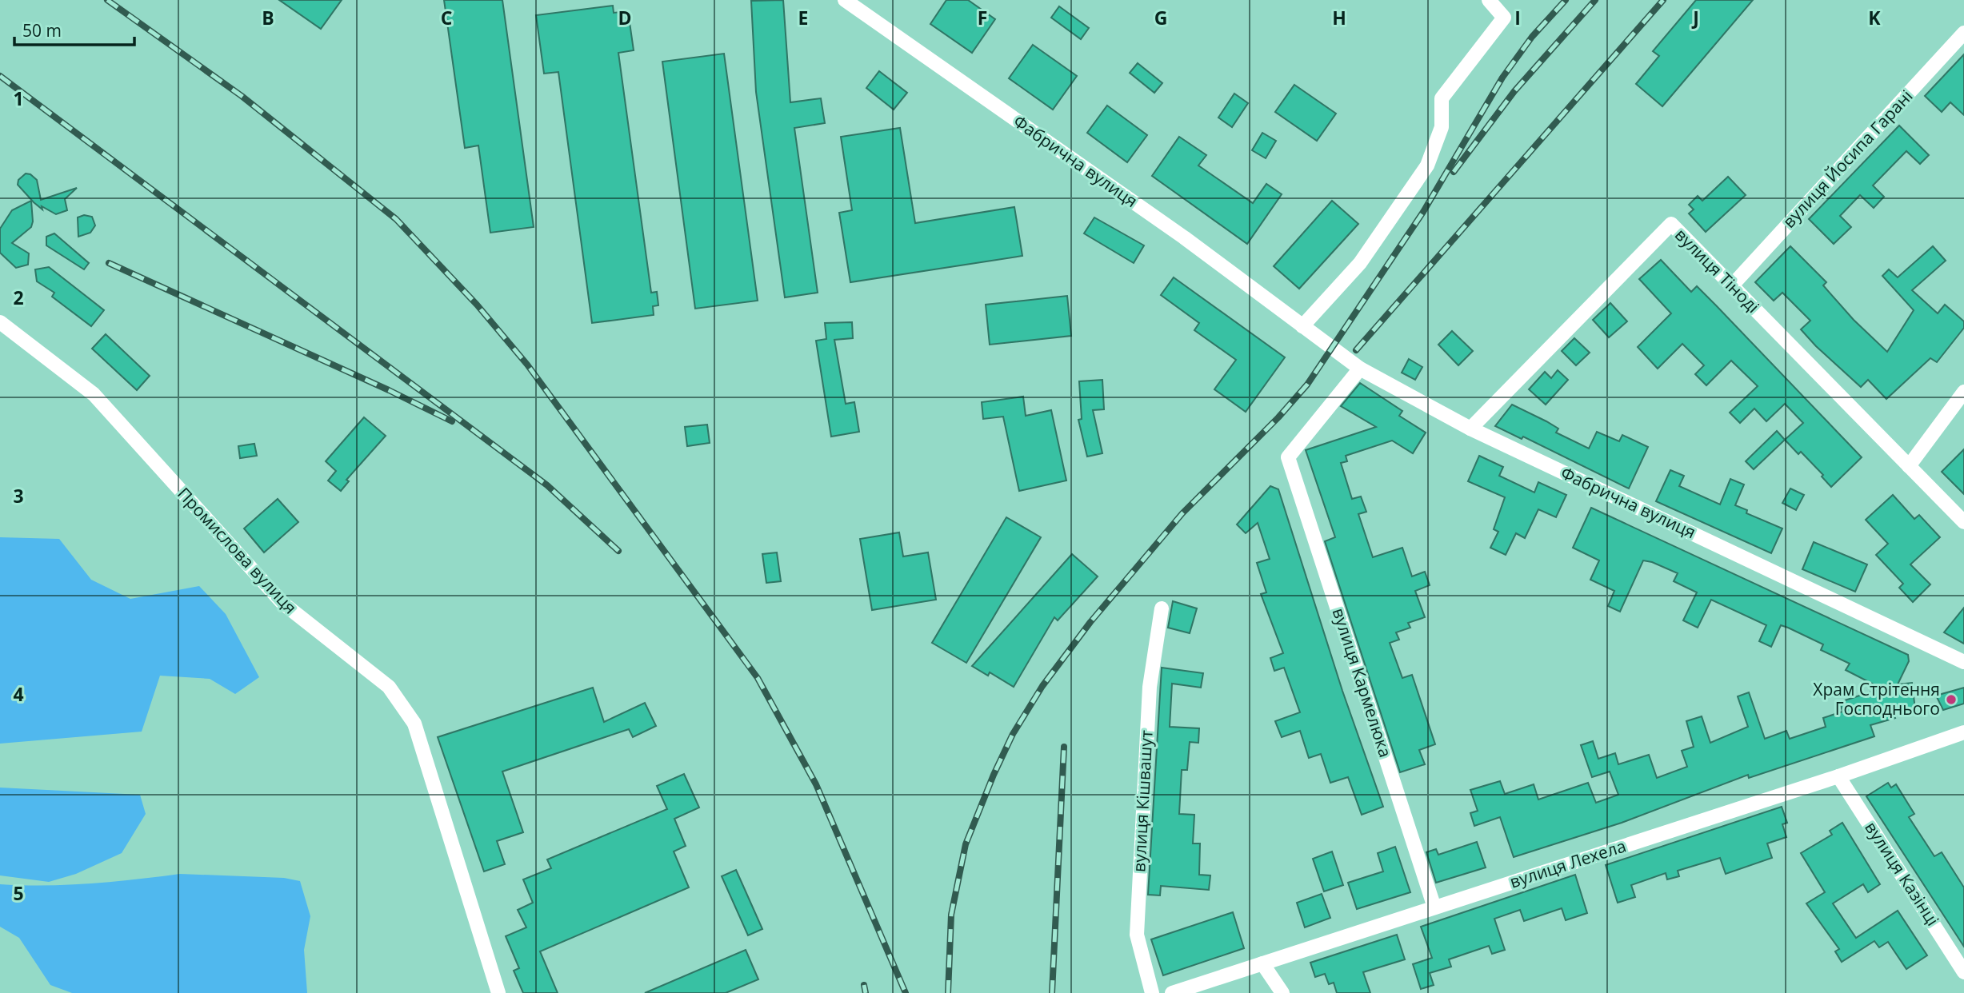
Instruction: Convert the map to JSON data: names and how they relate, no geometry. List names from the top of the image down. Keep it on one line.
{"streets":{"street":["вулиця Йосипа Гарані","Фабрична вулиця","вулиця Тіноді","Промислова вулиця","вулиця Кармелюка","вулиця Кішвашут","вулиця Лехела","вулиця Казінці"]},"crossings":[["вулиця Йосипа Гарані","вулиця Тіноді"],["Фабрична вулиця","вулиця Тіноді"],["Фабрична вулиця","вулиця Кармелюка"],["вулиця Кармелюка","вулиця Лехела"],["вулиця Лехела","вулиця Казінці"]],"places":["Храм Стрітення Господнього"],"scale_bar":"50 m","grid":{"columns":["B","C","D","E","F","G","H","I","J","K"],"rows":["1","2","3","4","5"]}}
